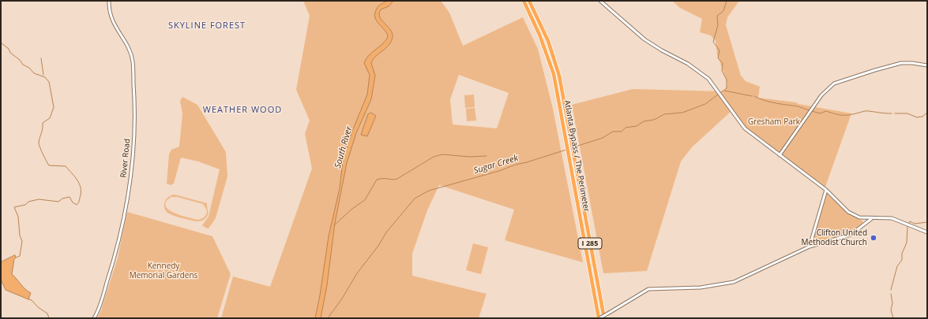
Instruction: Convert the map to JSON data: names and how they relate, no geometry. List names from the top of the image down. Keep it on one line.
{"streets":{"highway":["Atlanta Bypass / The Perimeter","I 285"],"street":["River Road"]},"districts":["SKYLINE FOREST","WEATHER WOOD"],"water":["South River","Sugar Creek"],"parks":["Gresham Park","Kennedy Memorial Gardens"],"places":["Clifton United Methodist Church"]}
